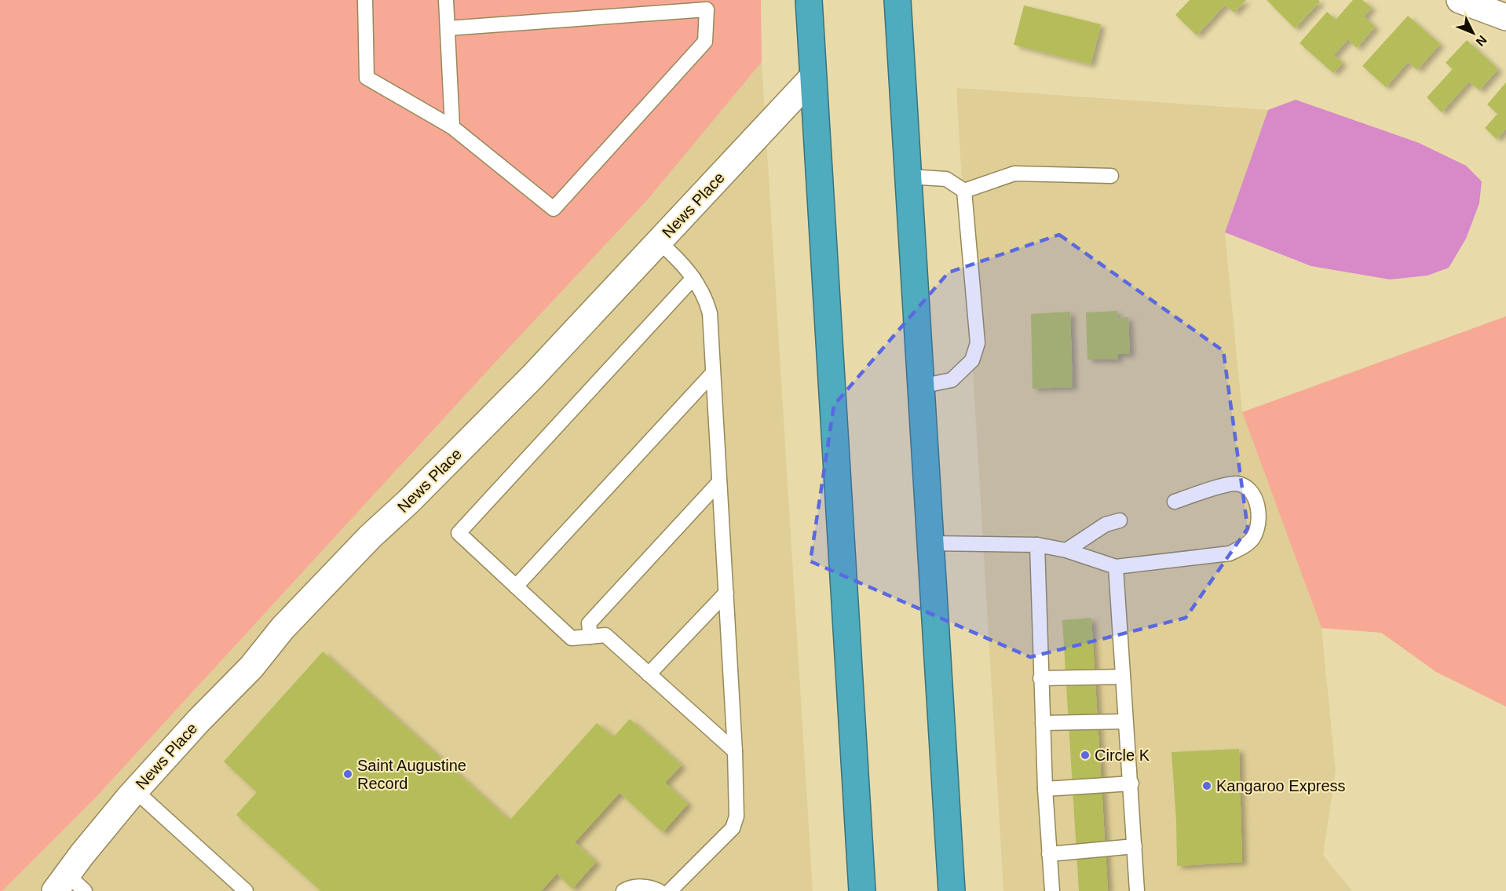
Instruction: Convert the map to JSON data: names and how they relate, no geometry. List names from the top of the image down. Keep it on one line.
{"streets":{"street":["News Place"]},"places":["Circle K","Saint Augustine Record","Kangaroo Express"],"north":"bottom right"}
